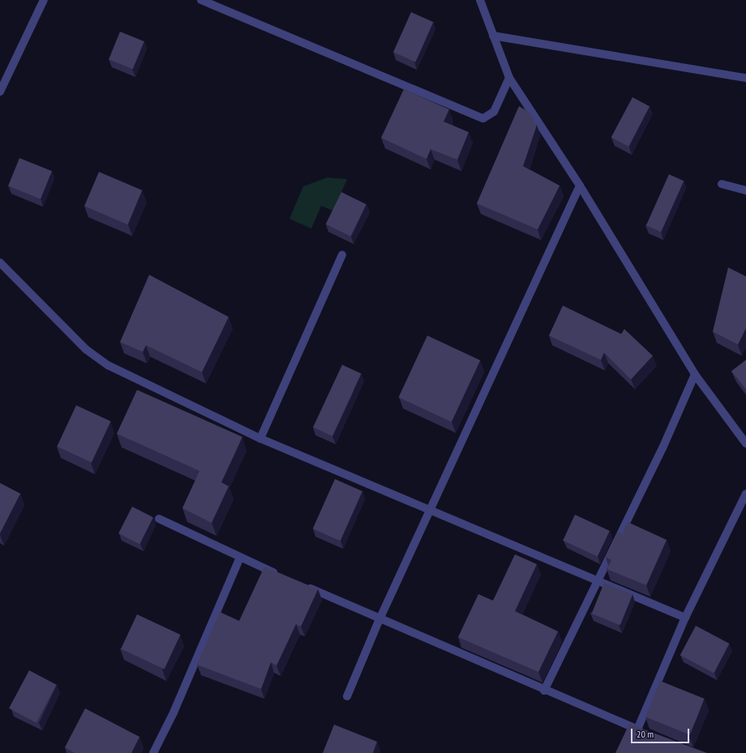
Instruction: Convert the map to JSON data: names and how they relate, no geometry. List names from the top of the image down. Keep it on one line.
{"scale_bar":"20 m"}
